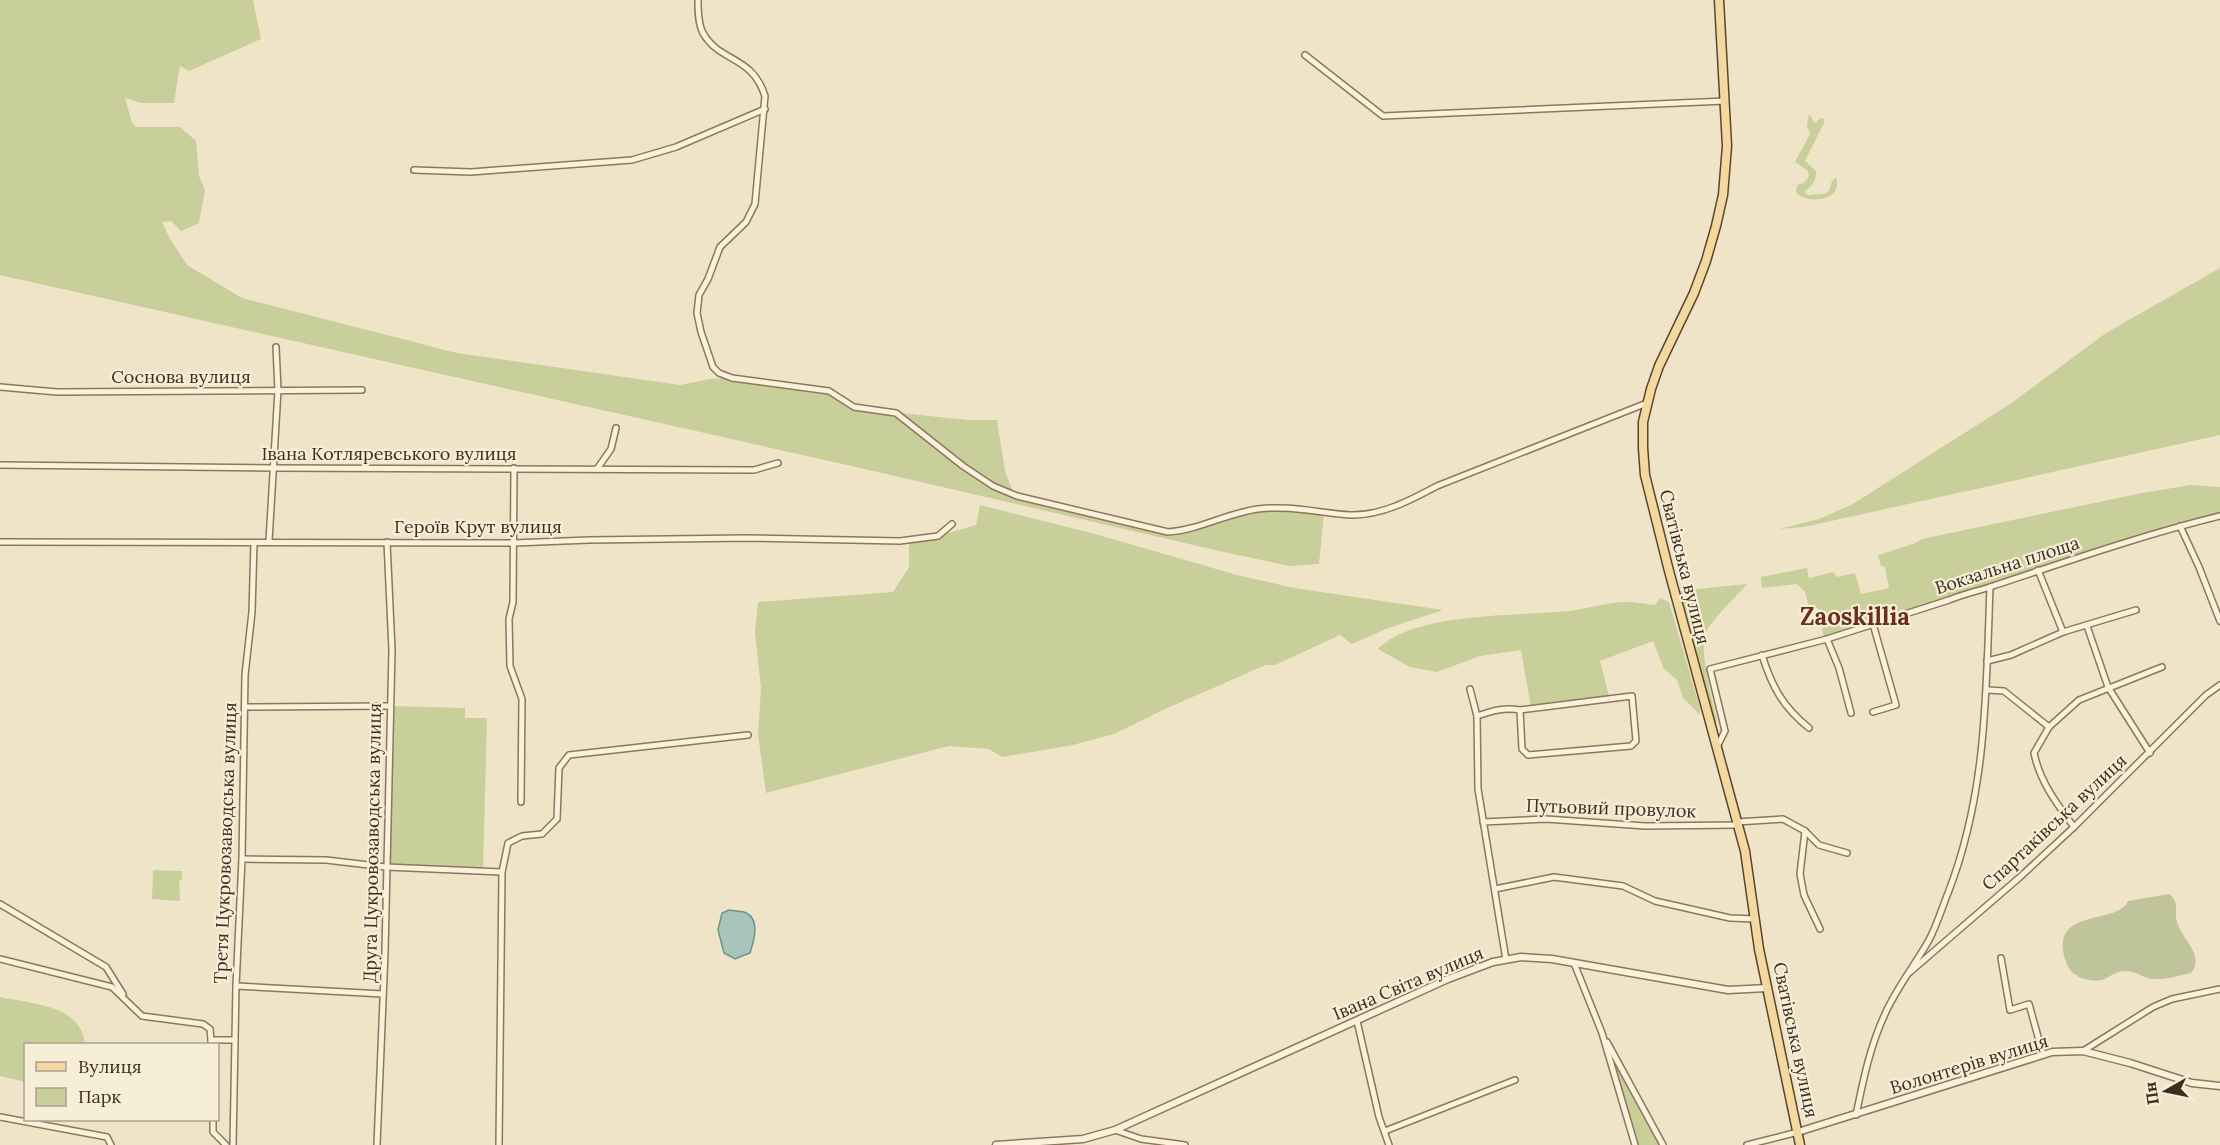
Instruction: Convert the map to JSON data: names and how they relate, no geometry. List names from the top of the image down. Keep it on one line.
{"streets":{"main road":["Сватівська вулиця"],"street":["Соснова вулиця","Івана Котляревського вулиця","Героїв Крут вулиця","Вокзальна площа","Путьовий провулок","Спартаківська вулиця","Третя Цукровозаводська вулиця","Друга Цукровозаводська вулиця","Івана Світа вулиця","Волонтерів вулиця"]},"crossings":[["Героїв Крут вулиця","Третя Цукровозаводська вулиця"],["Героїв Крут вулиця","Друга Цукровозаводська вулиця"],["Вокзальна площа","Сватівська вулиця"],["Сватівська вулиця","Путьовий провулок"],["Сватівська вулиця","Івана Світа вулиця"],["Сватівська вулиця","Волонтерів вулиця"]],"districts":["Zaoskillia"],"legend":["Вулиця","Парк"],"north":"left"}
